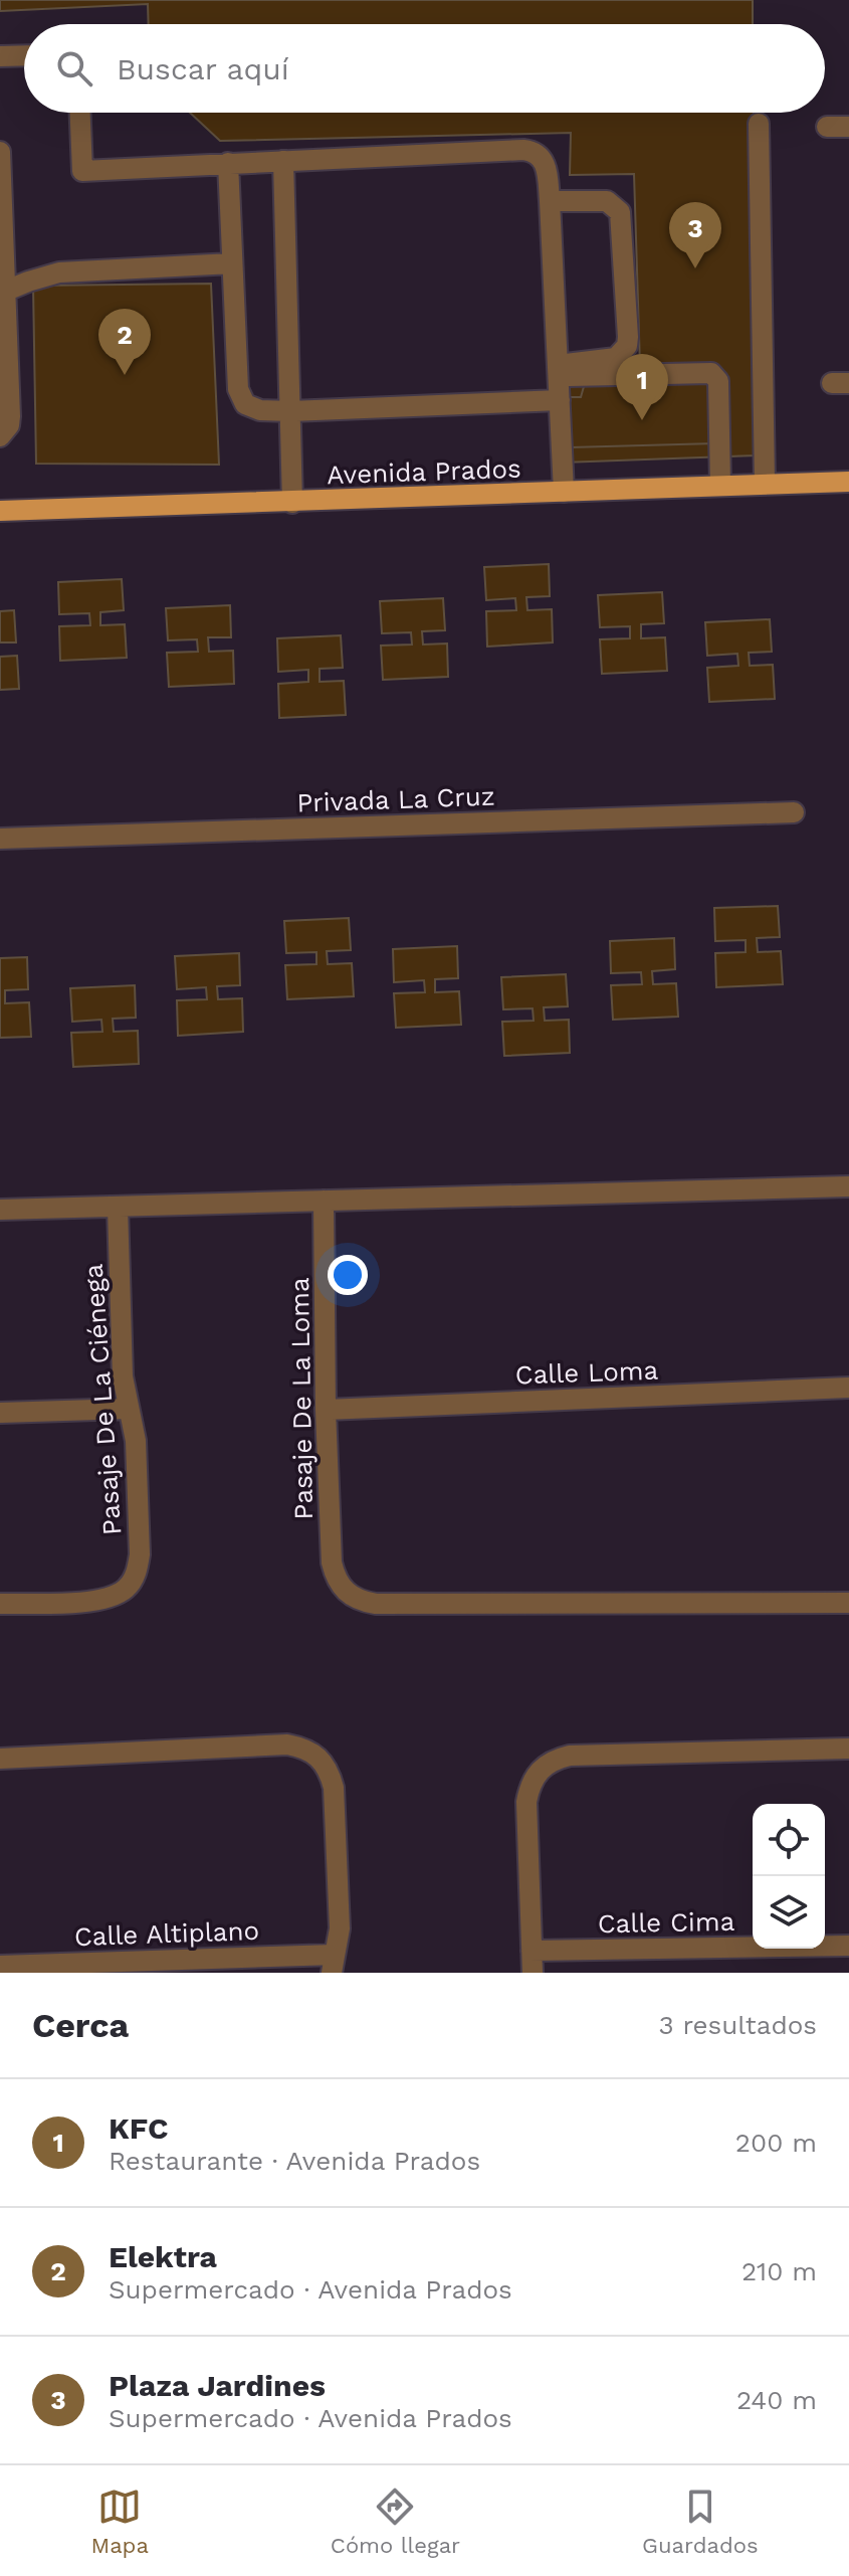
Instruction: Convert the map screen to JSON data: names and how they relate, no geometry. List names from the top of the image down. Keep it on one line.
{"streets":{"main road":["Avenida Prados"],"street":["Privada La Cruz","Calle Loma","Pasaje De La Loma","Pasaje De La Ciénega","Calle Cima","Calle Altiplano"]},"crossings":[["Calle Loma","Pasaje De La Loma"]],"page":{"search":"Buscar aquí","pins":["3","2","1"],"heading":["Cerca","3 resultados"],"list":[{"mark":"1","name":"KFC","note":"Restaurante · Avenida Prados","value":"200 m"},{"mark":"2","name":"Elektra","note":"Supermercado · Avenida Prados","value":"210 m"},{"mark":"3","name":"Plaza Jardines","note":"Supermercado · Avenida Prados","value":"240 m"}],"nav":["Mapa","Cómo llegar","Guardados"]}}
